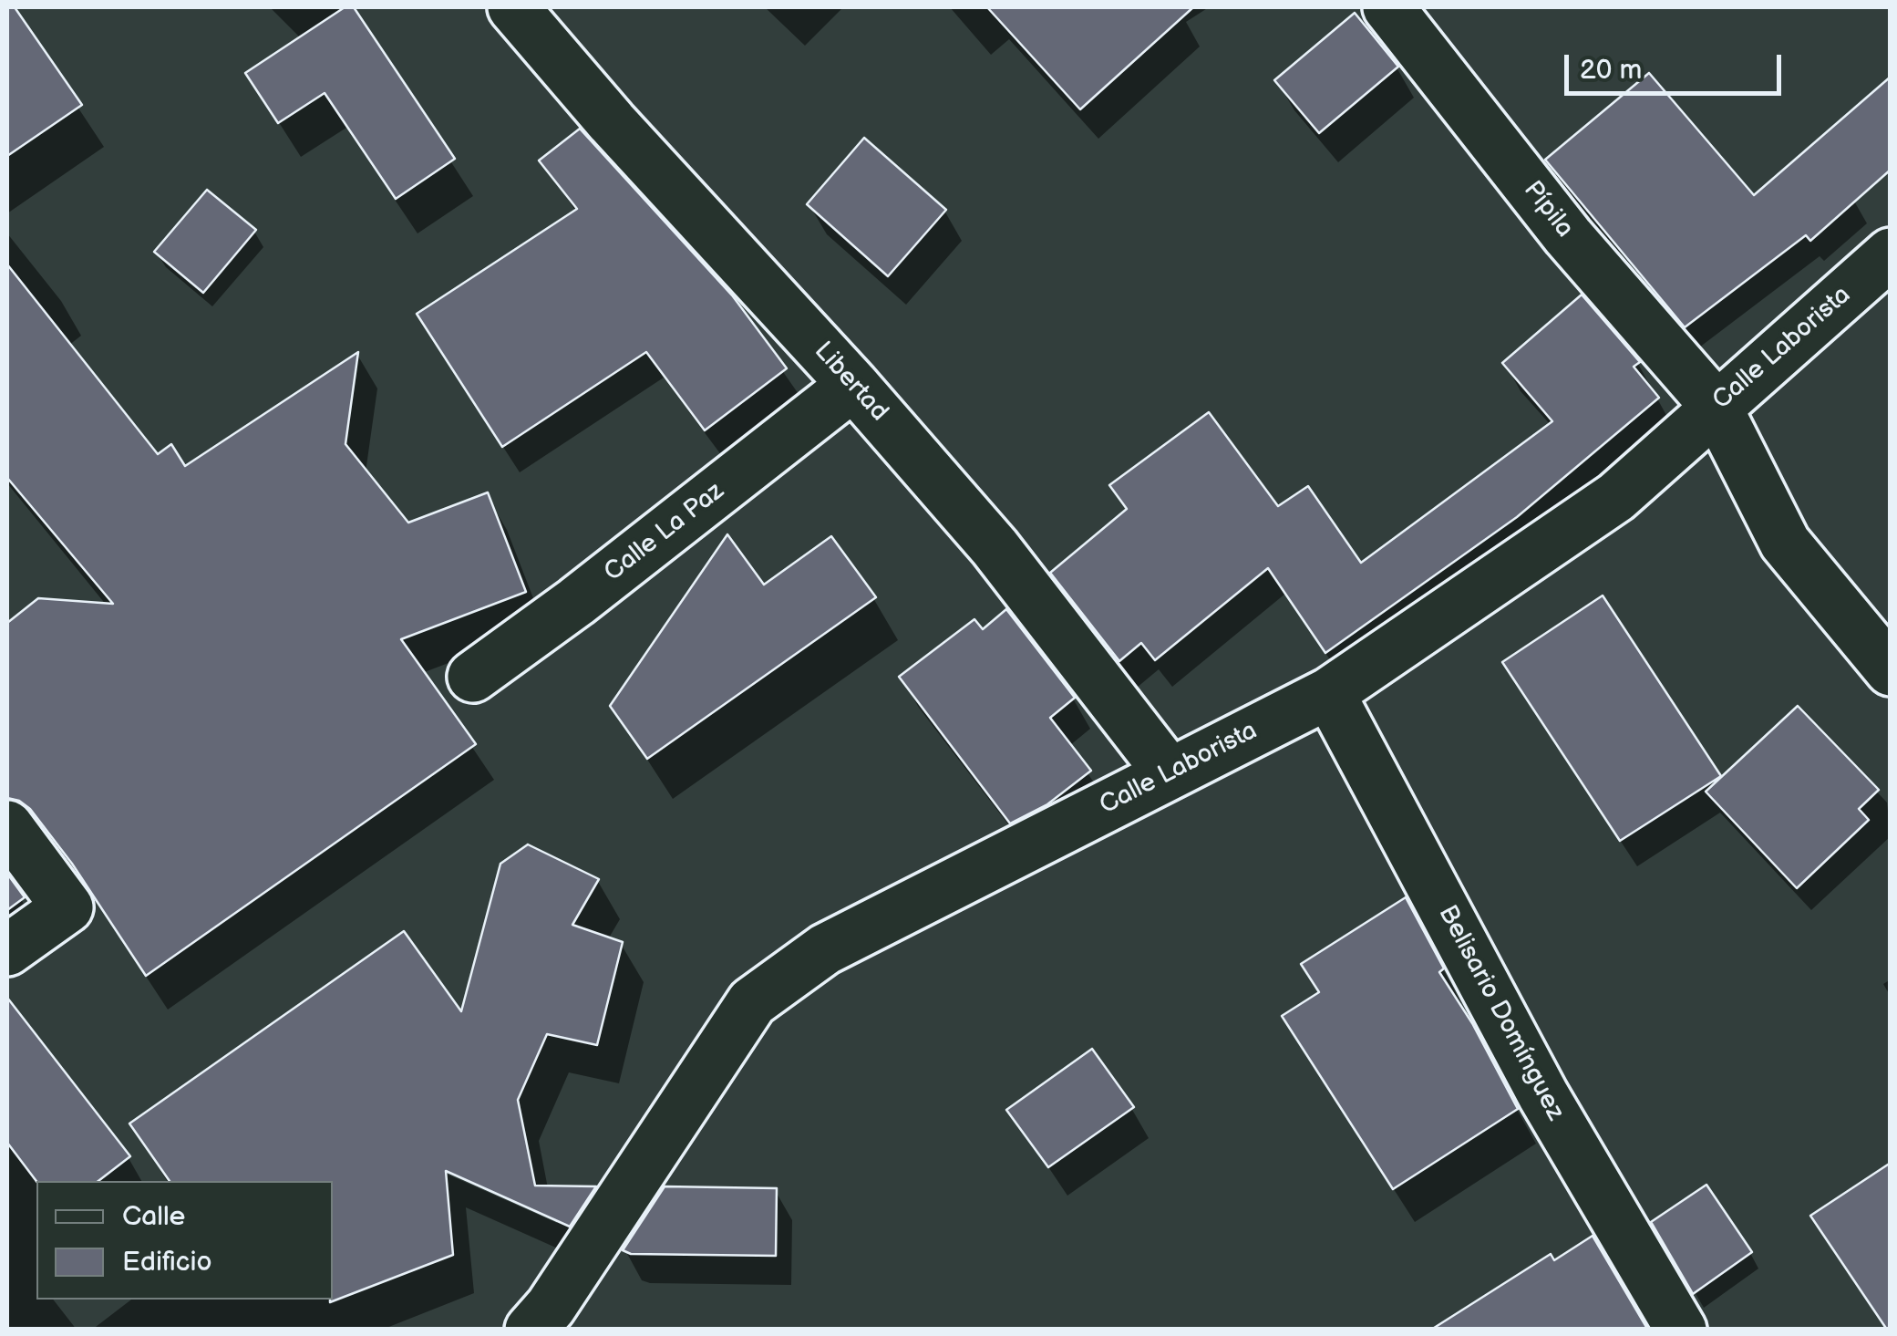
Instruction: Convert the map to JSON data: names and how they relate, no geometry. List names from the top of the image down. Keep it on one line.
{"streets":{"street":["Pípila","Calle Laborista","Libertad","Calle La Paz","Belisario Domínguez"]},"crossings":[["Pípila","Calle Laborista"],["Calle Laborista","Libertad"],["Calle Laborista","Belisario Domínguez"],["Libertad","Calle La Paz"]],"legend":["Calle","Edificio"],"scale_bar":"20 m"}
